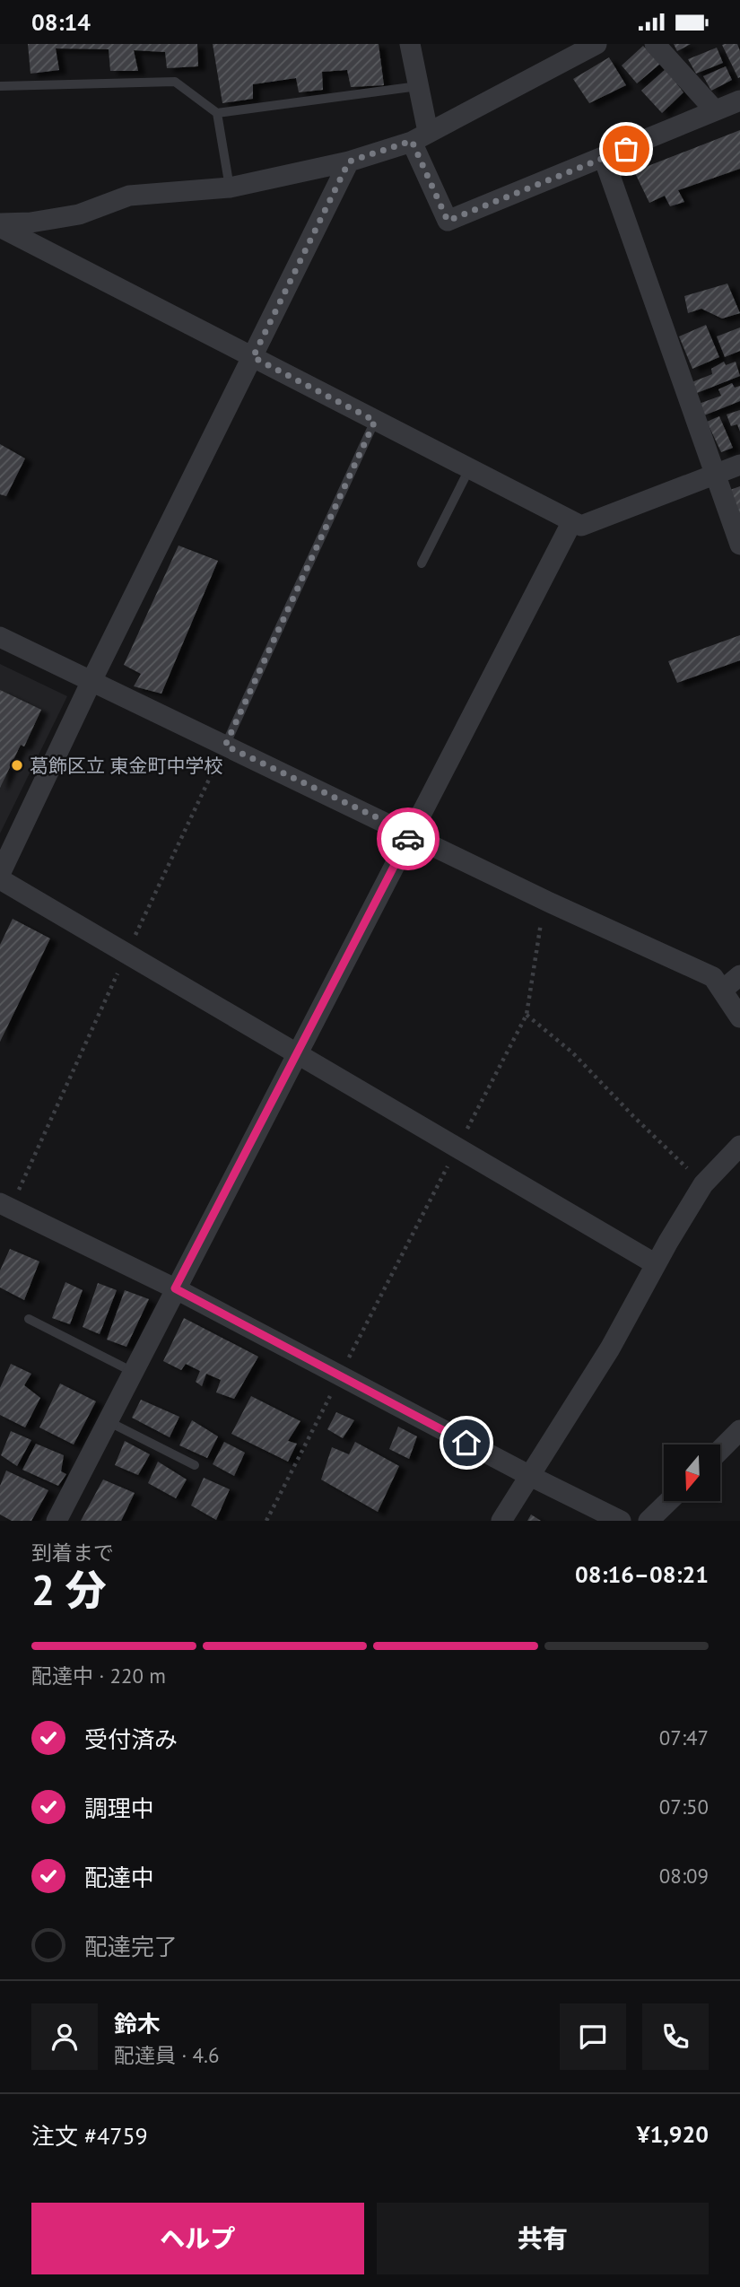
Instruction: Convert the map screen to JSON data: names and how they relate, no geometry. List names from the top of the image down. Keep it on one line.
{"places":["葛飾区立 東金町中学校"],"north":"bottom","page":{"status":"08:14","heading":["2 分","到着まで","08:16–08:21"],"panel":["鈴木","配達員 · 4.6","注文 #4759","¥1,920"],"bar":"配達中 · 220 m","list":[["受付済み","07:47"],["調理中","07:50"],["配達中","08:09"],"配達完了"],"buttons":["ヘルプ","共有"]}}
